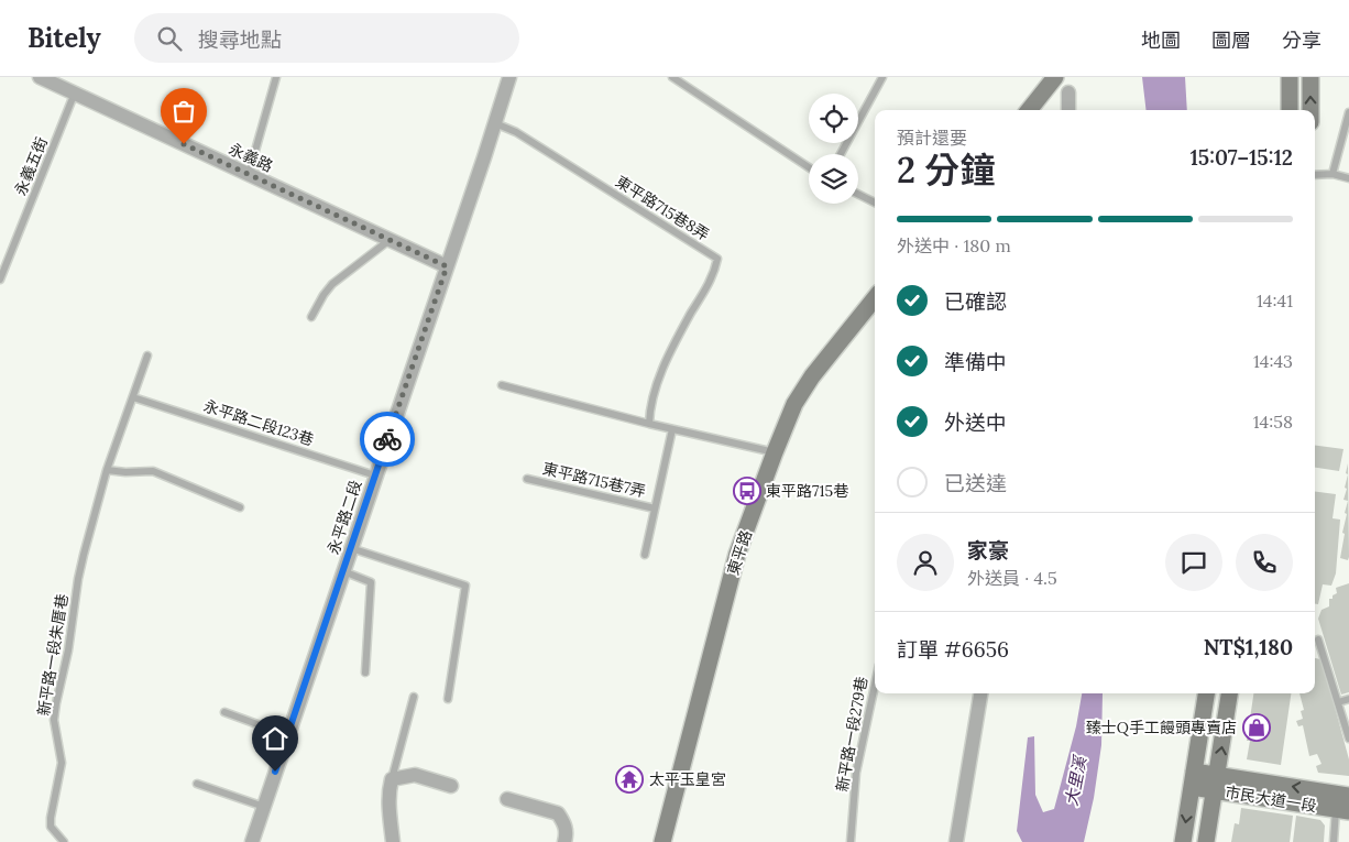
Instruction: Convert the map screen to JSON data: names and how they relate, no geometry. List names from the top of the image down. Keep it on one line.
{"streets":{"street":["永義路","永平路二段","東平路","市民大道一段"],"lane":["永義五街","東平路715巷8弄","永平路二段123巷","東平路715巷7弄","新平路一段朱厝巷","新平路一段279巷"]},"crossings":[["永義路","永義五街"],["永義路","永平路二段"],["東平路715巷8弄","永平路二段"],["永平路二段123巷","永平路二段"],["永平路二段123巷","新平路一段朱厝巷"]],"water":["大里溪"],"places":{"bus stop":["東平路715巷"],"shop":["臻士Q手工饅頭專賣店"],"temple":["太平玉皇宮"]},"page":{"header":"Bitely","search":"搜尋地點","nav":["地圖","圖層","分享"],"heading":["2 分鐘","預計還要","15:07–15:12"],"panel":["家豪","外送員 · 4.5","訂單 #6656","NT$1,180"],"bar":"外送中 · 180 m","list":[["已確認","14:41"],["準備中","14:43"],["外送中","14:58"],"已送達"]}}
